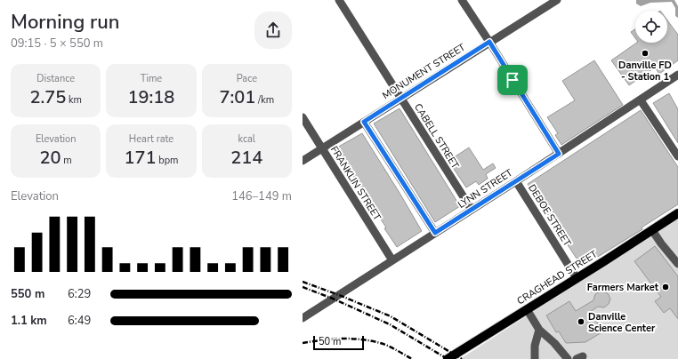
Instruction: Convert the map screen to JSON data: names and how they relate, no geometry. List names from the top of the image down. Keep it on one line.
{"streets":{"main road":["CRAGHEAD STREET"],"street":["MONUMENT STREET","CABELL STREET","FRANKLIN STREET","LYNN STREET","DEBOE STREET"]},"crossings":[["MONUMENT STREET","CABELL STREET"],["MONUMENT STREET","FRANKLIN STREET"],["CABELL STREET","LYNN STREET"],["FRANKLIN STREET","LYNN STREET"],["LYNN STREET","DEBOE STREET"],["DEBOE STREET","CRAGHEAD STREET"]],"places":["Danville FD - Station 1","Farmers Market","Danville Science Center"],"scale_bar":"50 m","page":{"heading":["Morning run","09:15 · 5 × 550 m"],"stats":[["Distance","2.75 km"],["Time","19:18"],["Pace","7:01 /km"],["Elevation","20 m"],["Heart rate","171 bpm"],["kcal","214"]],"chart":["Elevation","146–149 m"],"list":[{"name":"550 m","note":"6:29"},{"name":"1.1 km","note":"6:49"}],"scale":"50 m"}}
